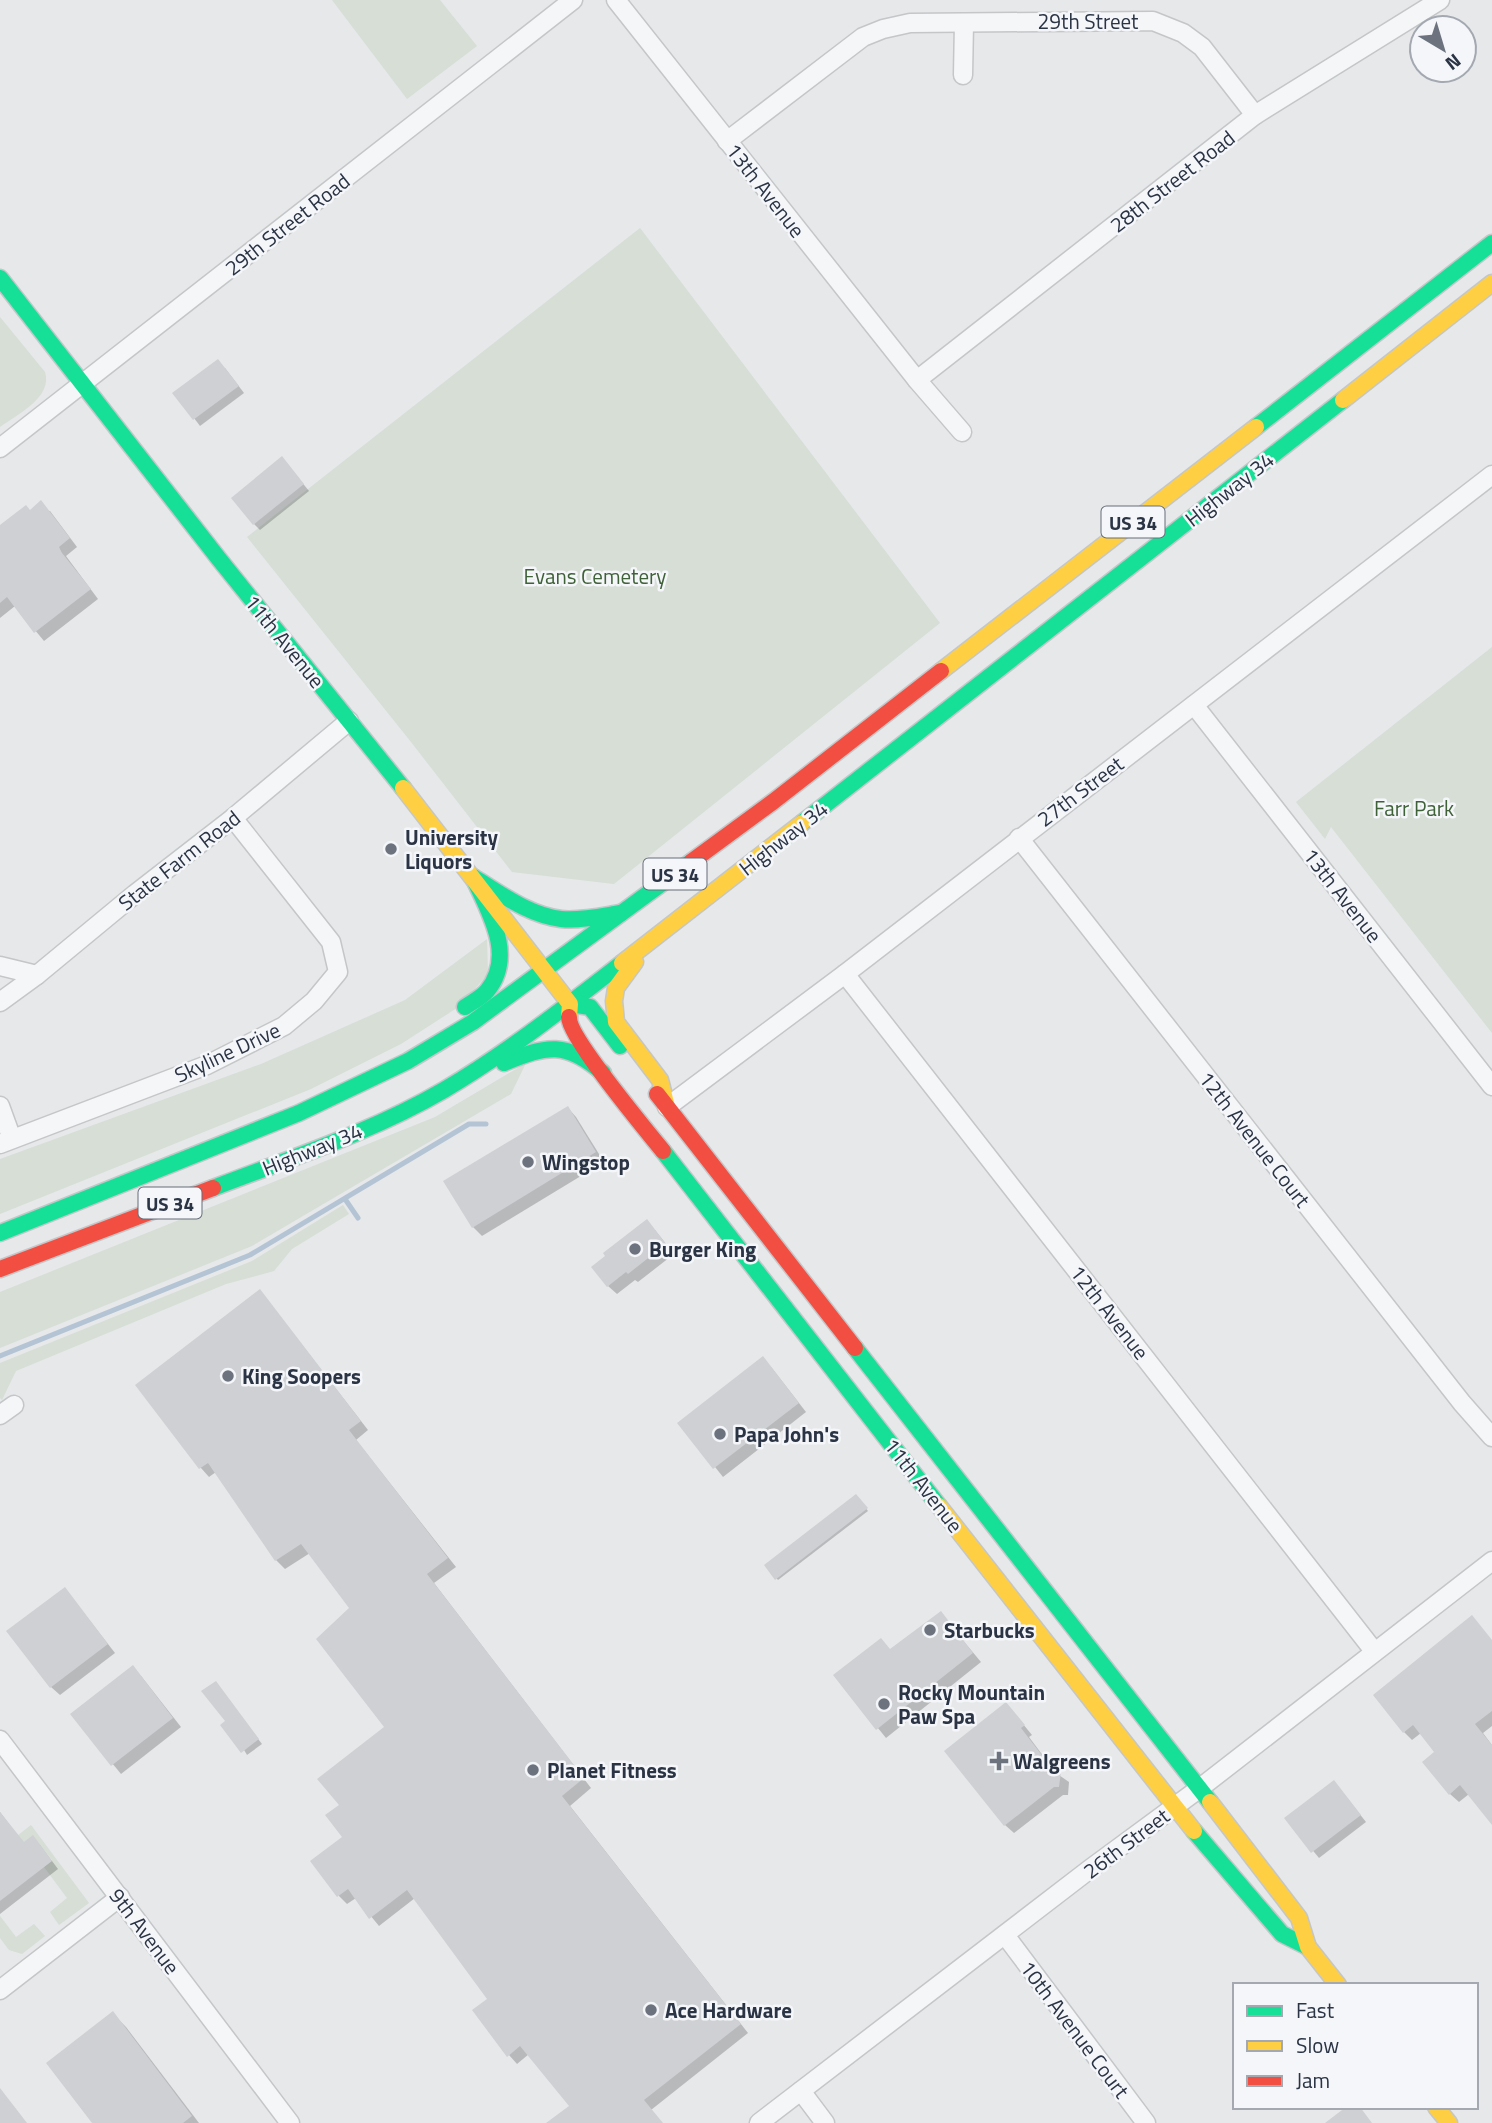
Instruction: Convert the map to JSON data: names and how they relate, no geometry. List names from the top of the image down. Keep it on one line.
{"streets":{"main road":["Highway 34","US 34","11th Avenue"],"street":["29th Street","28th Street Road","13th Avenue","29th Street Road","27th Street","State Farm Road","Skyline Drive","12th Avenue Court","12th Avenue","26th Street","9th Avenue","10th Avenue Court"]},"crossings":[["29th Street","28th Street Road"],["29th Street","13th Avenue"],["28th Street Road","13th Avenue"],["13th Avenue","27th Street"],["29th Street Road","11th Avenue"],["Highway 34","11th Avenue"],["11th Avenue","27th Street"],["11th Avenue","State Farm Road"],["11th Avenue","26th Street"],["27th Street","12th Avenue Court"],["27th Street","12th Avenue"],["State Farm Road","Skyline Drive"],["12th Avenue","26th Street"],["26th Street","10th Avenue Court"]],"parks":["Evans Cemetery","Farr Park"],"places":{"other":["University Liquors","Wingstop","Burger King","King Soopers","Papa John's","Starbucks","Rocky Mountain Paw Spa","Planet Fitness","Ace Hardware"],"health":["Walgreens"]},"legend":["Fast","Slow","Jam"],"north":"bottom right"}
